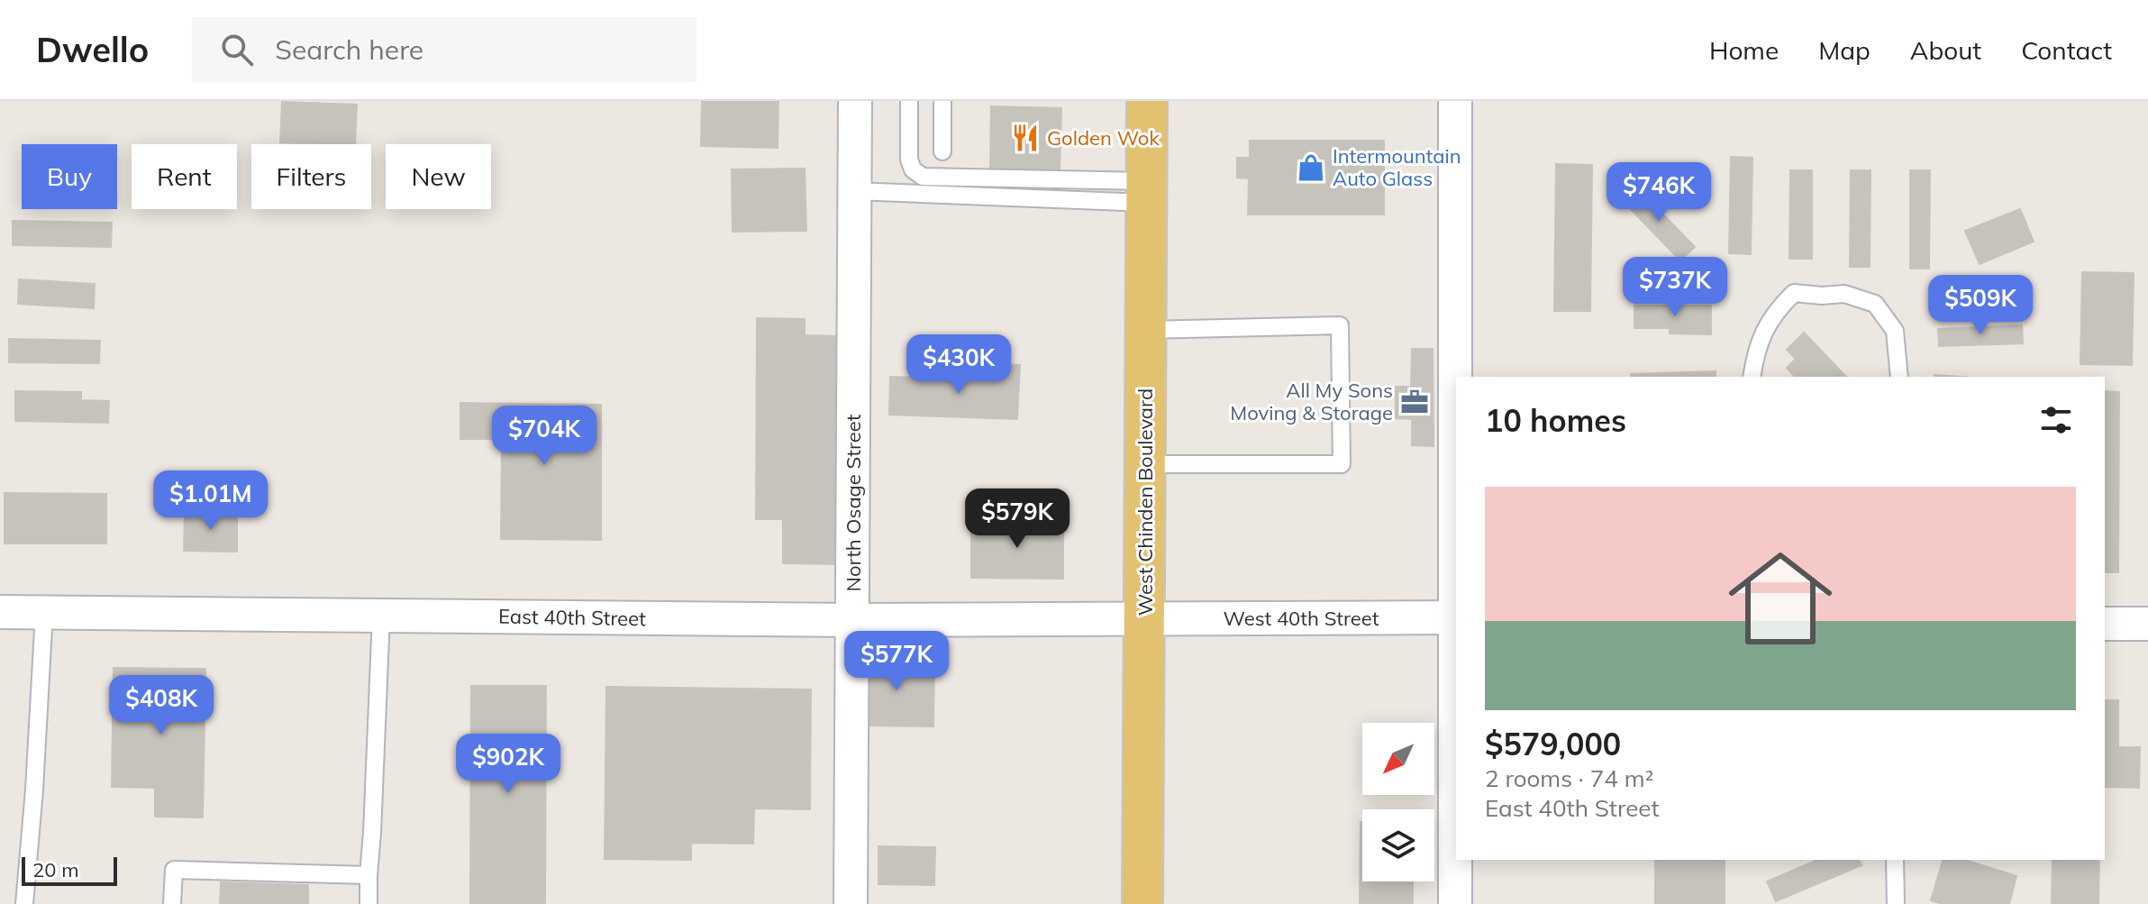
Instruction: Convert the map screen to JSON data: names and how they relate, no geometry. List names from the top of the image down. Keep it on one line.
{"streets":{"main road":["West Chinden Boulevard"],"street":["North Osage Street","East 40th Street","West 40th Street"]},"crossings":[["West Chinden Boulevard","East 40th Street"],["West Chinden Boulevard","West 40th Street"],["North Osage Street","East 40th Street"],["East 40th Street","West 40th Street"]],"places":{"restaurant":["Golden Wok"],"shop":["Intermountain Auto Glass"],"office":["All My Sons Moving & Storage"]},"scale_bar":"20 m","north":"bottom left","page":{"header":"Dwello","search":"Search here","nav":["Home","Map","About","Contact"],"chip":["Buy","Rent","Filters","New"],"price":["$746K","$737K","$509K","$430K","$704K","$1.01M","$579K","$577K","$408K","$902K"],"heading":"10 homes","list":[{"name":"$579,000","note":"2 rooms · 74 m² · East 40th Street"}],"scale":"20 m"}}
